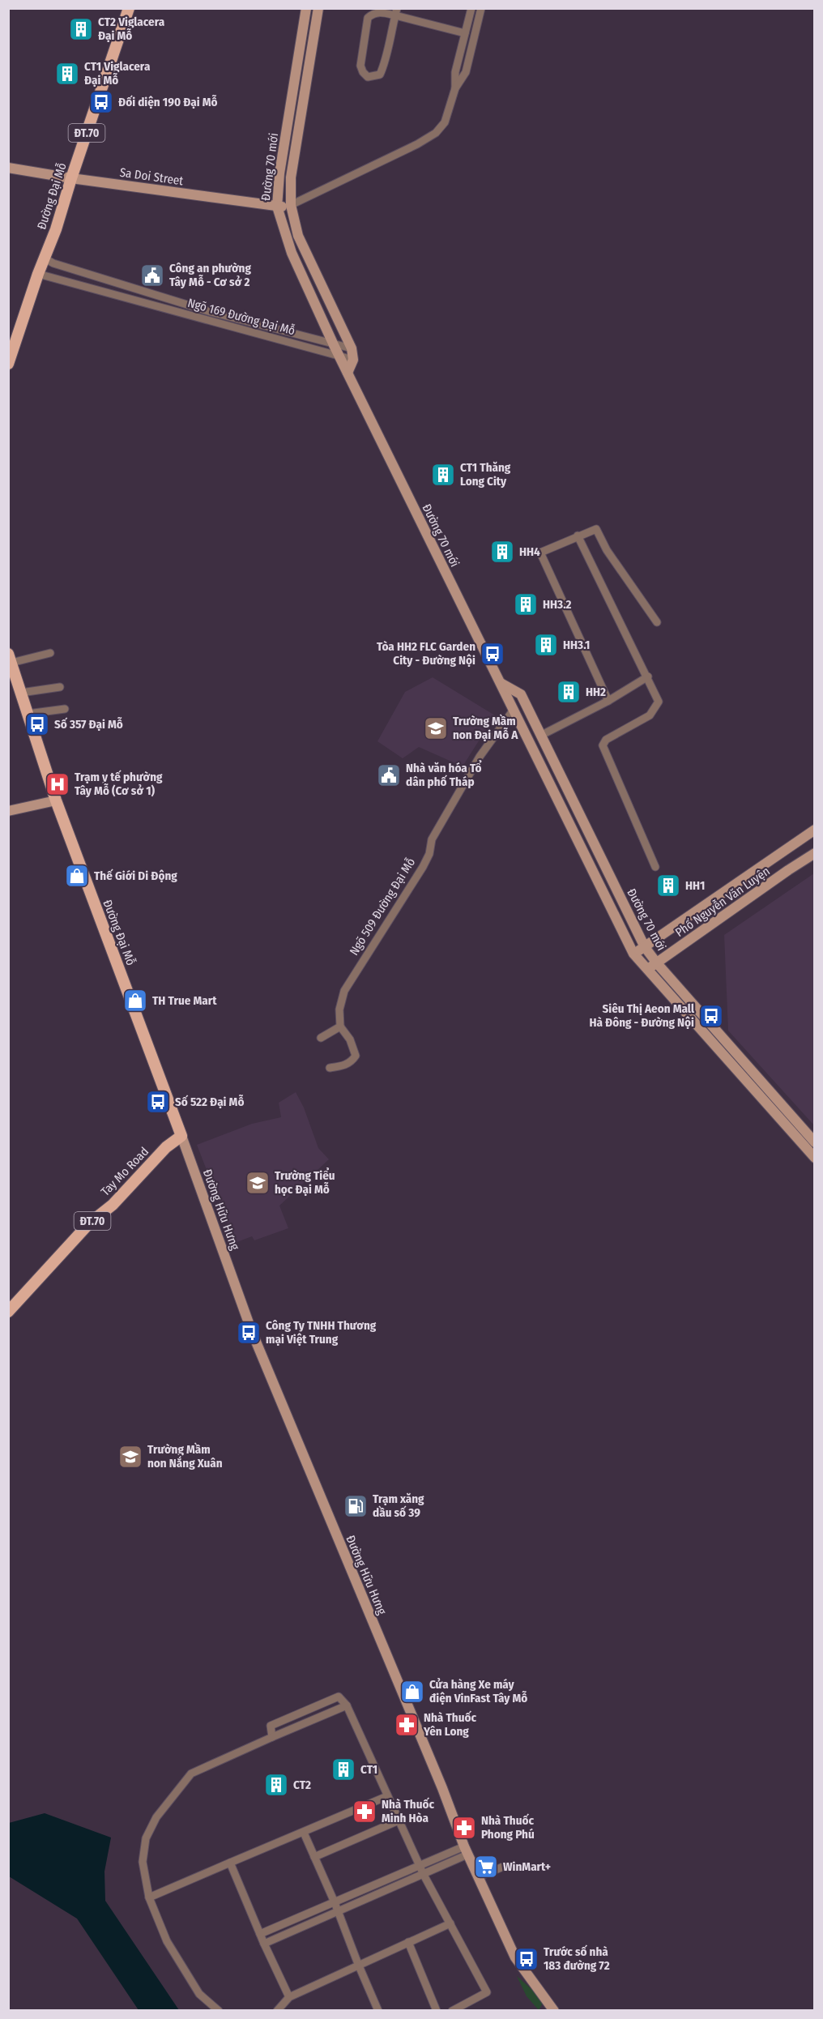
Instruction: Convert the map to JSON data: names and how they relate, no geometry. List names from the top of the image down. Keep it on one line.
{"streets":{"main road":["ĐT.70","Đường Đại Mỗ","Tay Mo Road"],"street":["Đường 70 mới","Sa Doi Street","Ngõ 169 Đường Đại Mỗ","Phố Nguyễn Văn Luyện","Ngõ 509 Đường Đại Mỗ","Đường Hữu Hưng"]},"crossings":[["Đường 70 mới","Sa Doi Street"],["Đường 70 mới","Ngõ 169 Đường Đại Mỗ"],["Đường 70 mới","Phố Nguyễn Văn Luyện"],["Đường 70 mới","Ngõ 509 Đường Đại Mỗ"],["Sa Doi Street","Đường Đại Mỗ"],["Đường Đại Mỗ","Ngõ 169 Đường Đại Mỗ"],["Đường Đại Mỗ","Tay Mo Road"],["Đường Đại Mỗ","Đường Hữu Hưng"],["Tay Mo Road","Đường Hữu Hưng"]],"places":{"building":["CT2 Viglacera Đại Mỗ","CT1 Viglacera Đại Mỗ","CT1 Thăng Long City","HH4","HH3.2","HH3.1","HH2","HH1","CT1","CT2"],"bus stop":["Đối diện 190 Đại Mỗ","Tòa HH2 FLC Garden City - Đường Nội","Số 357 Đại Mỗ","Siêu Thị Aeon Mall Hà Đông - Đường Nội","Số 522 Đại Mỗ","Công Ty TNHH Thương mại Việt Trung","Trước số nhà 183 đường 72"],"public building":["Công an phường Tây Mỗ - Cơ sở 2","Nhà văn hóa Tổ dân phố Tháp"],"school or university":["Trường Mầm non Đại Mỗ A","Trường Tiểu học Đại Mỗ","Trường Mầm non Nắng Xuân"],"hospital":["Trạm y tế phường Tây Mỗ (Cơ sở 1)"],"shop":["Thế Giới Di Động","TH True Mart","Cửa hàng Xe máy điện VinFast Tây Mỗ"],"fuel station":["Trạm xăng dầu số 39"],"pharmacy":["Nhà Thuốc Yên Long","Nhà Thuốc Minh Hòa","Nhà Thuốc Phong Phú"],"supermarket":["WinMart+"]}}
